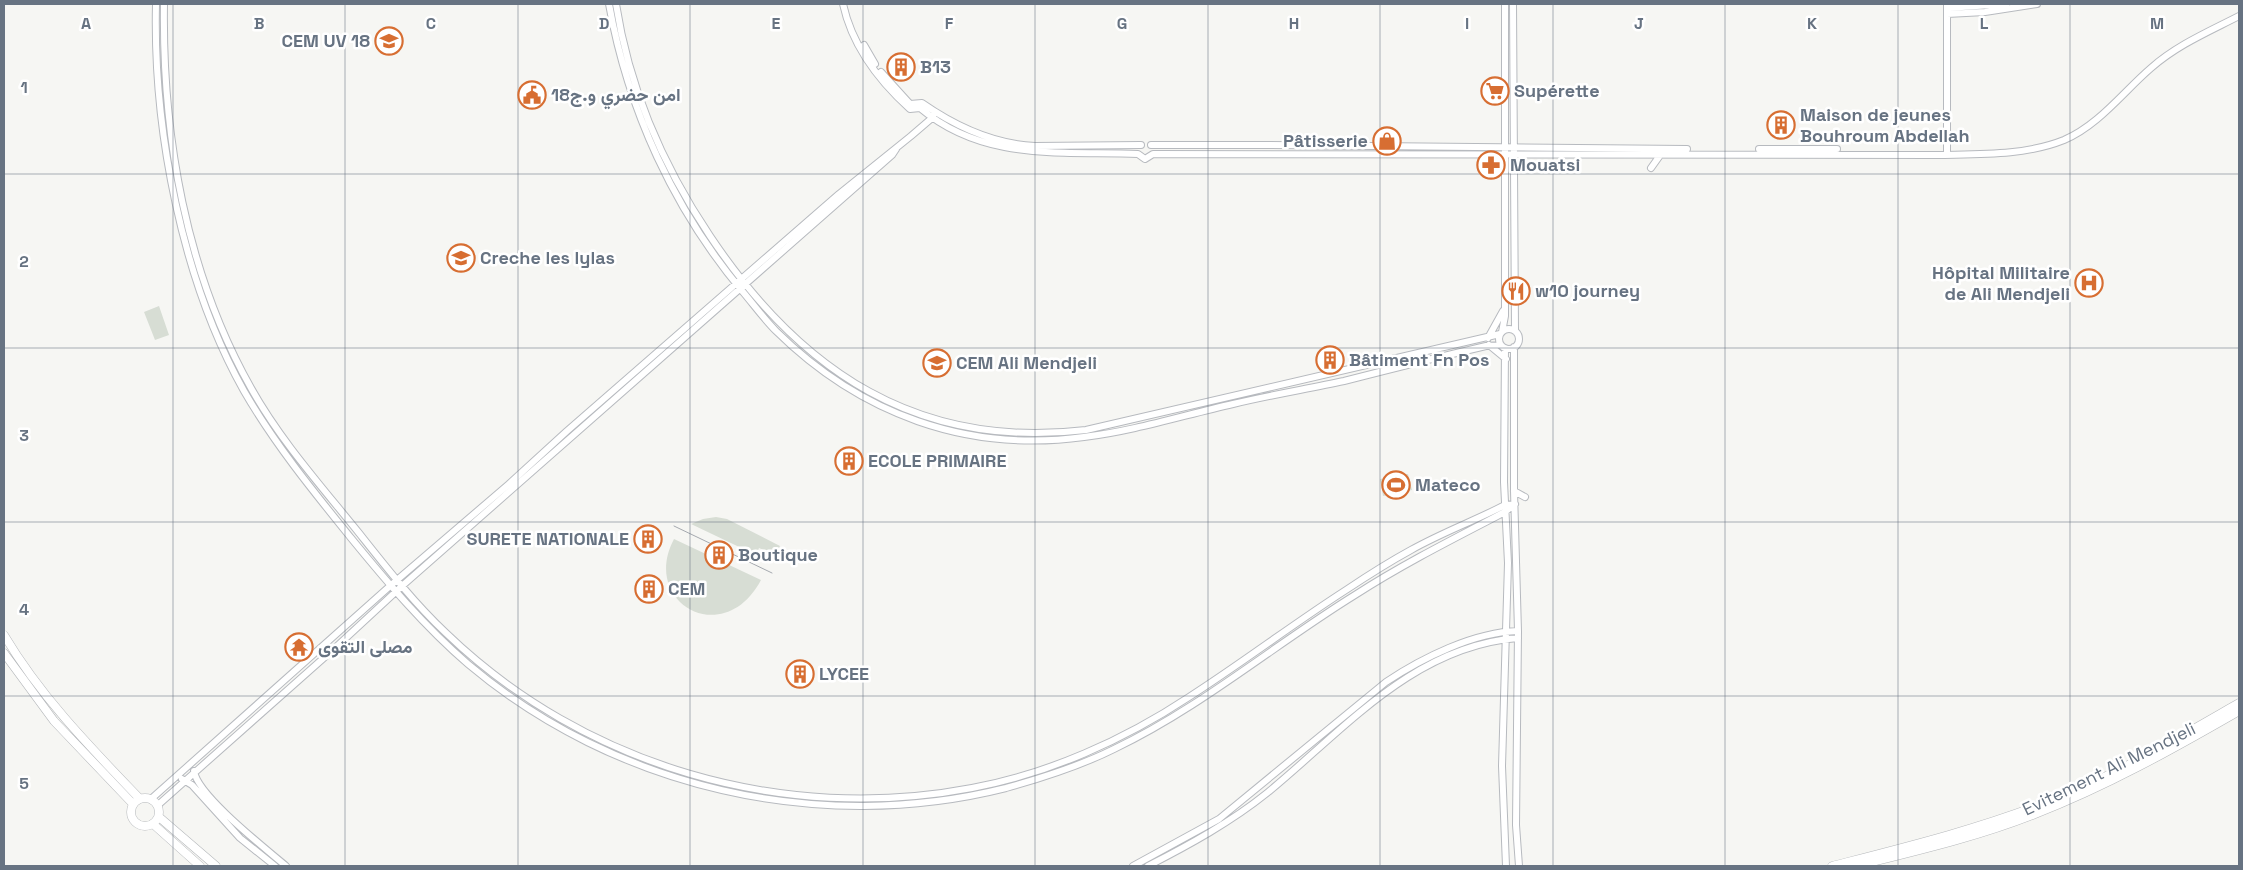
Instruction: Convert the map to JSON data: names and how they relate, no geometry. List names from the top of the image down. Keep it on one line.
{"streets":{"highway":["Evitement Ali Mendjeli"]},"places":{"school or university":["CEM UV 18","Creche les lylas","CEM Ali Mendjeli"],"building":["B13","Maison de jeunes Bouhroum Abdellah","Bâtiment Fn Pos","ECOLE PRIMAIRE","SURETE NATIONALE","Boutique","CEM","LYCEE"],"supermarket":["Supérette"],"public building":["امن حضري و.ج18"],"shop":["Pâtisserie"],"pharmacy":["Mouatsi"],"hospital":["Hôpital Militaire de Ali Mendjeli"],"restaurant":["w10 journey"],"sports":["Mateco"],"temple":["مصلى التقوى"]},"grid":{"columns":["A","B","C","D","E","F","G","H","I","J","K","L","M"],"rows":["1","2","3","4","5"]}}
